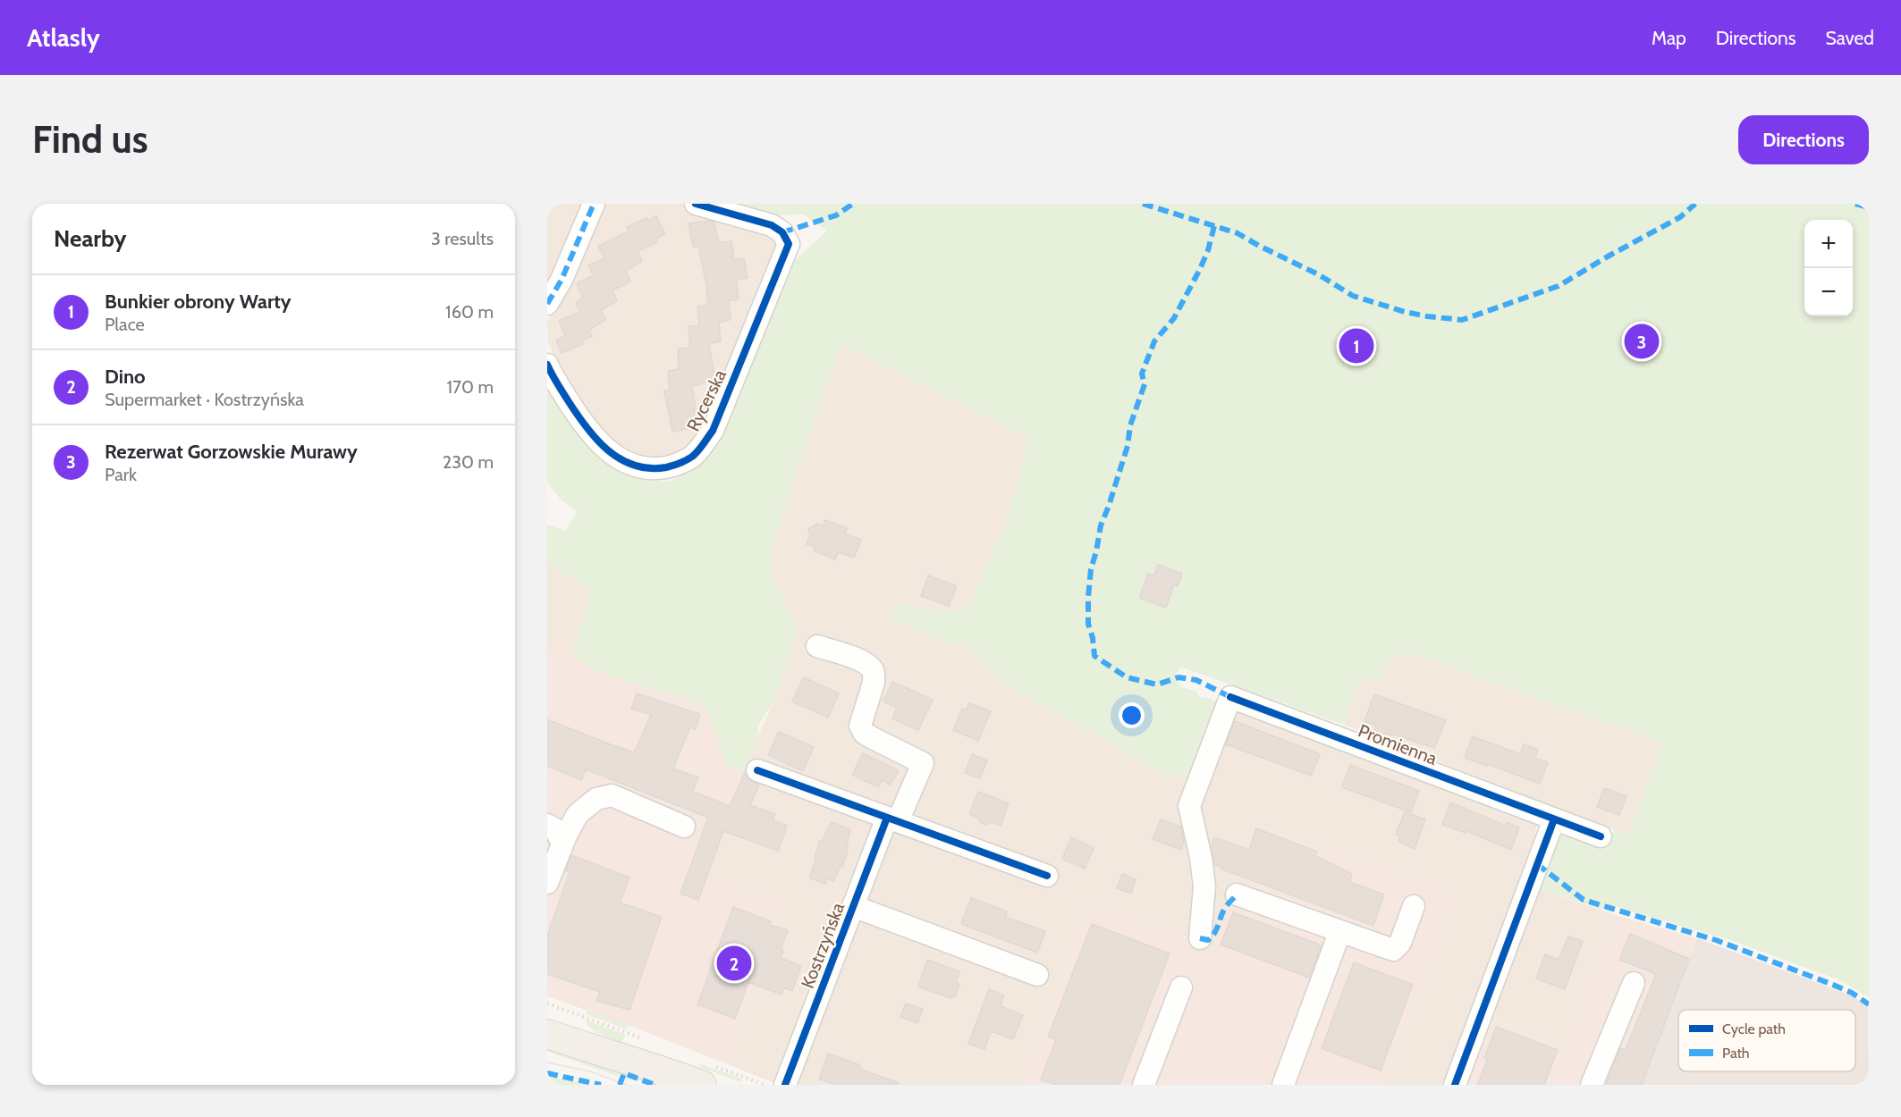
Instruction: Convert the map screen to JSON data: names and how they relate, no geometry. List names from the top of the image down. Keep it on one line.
{"streets":{"street":["Rycerska","Promienna","Kostrzyńska"]},"legend":["Cycle path","Path"],"page":{"header":"Atlasly","nav":["Map","Directions","Saved"],"buttons":"Directions","title":"Find us","heading":["Nearby","3 results"],"map_buttons":["+","−"],"list":[{"mark":"1","name":"Bunkier obrony Warty","note":"Place","value":"160 m"},{"mark":"2","name":"Dino","note":"Supermarket · Kostrzyńska","value":"170 m"},{"mark":"3","name":"Rezerwat Gorzowskie Murawy","note":"Park","value":"230 m"}],"pins":["3","1","2"]}}
